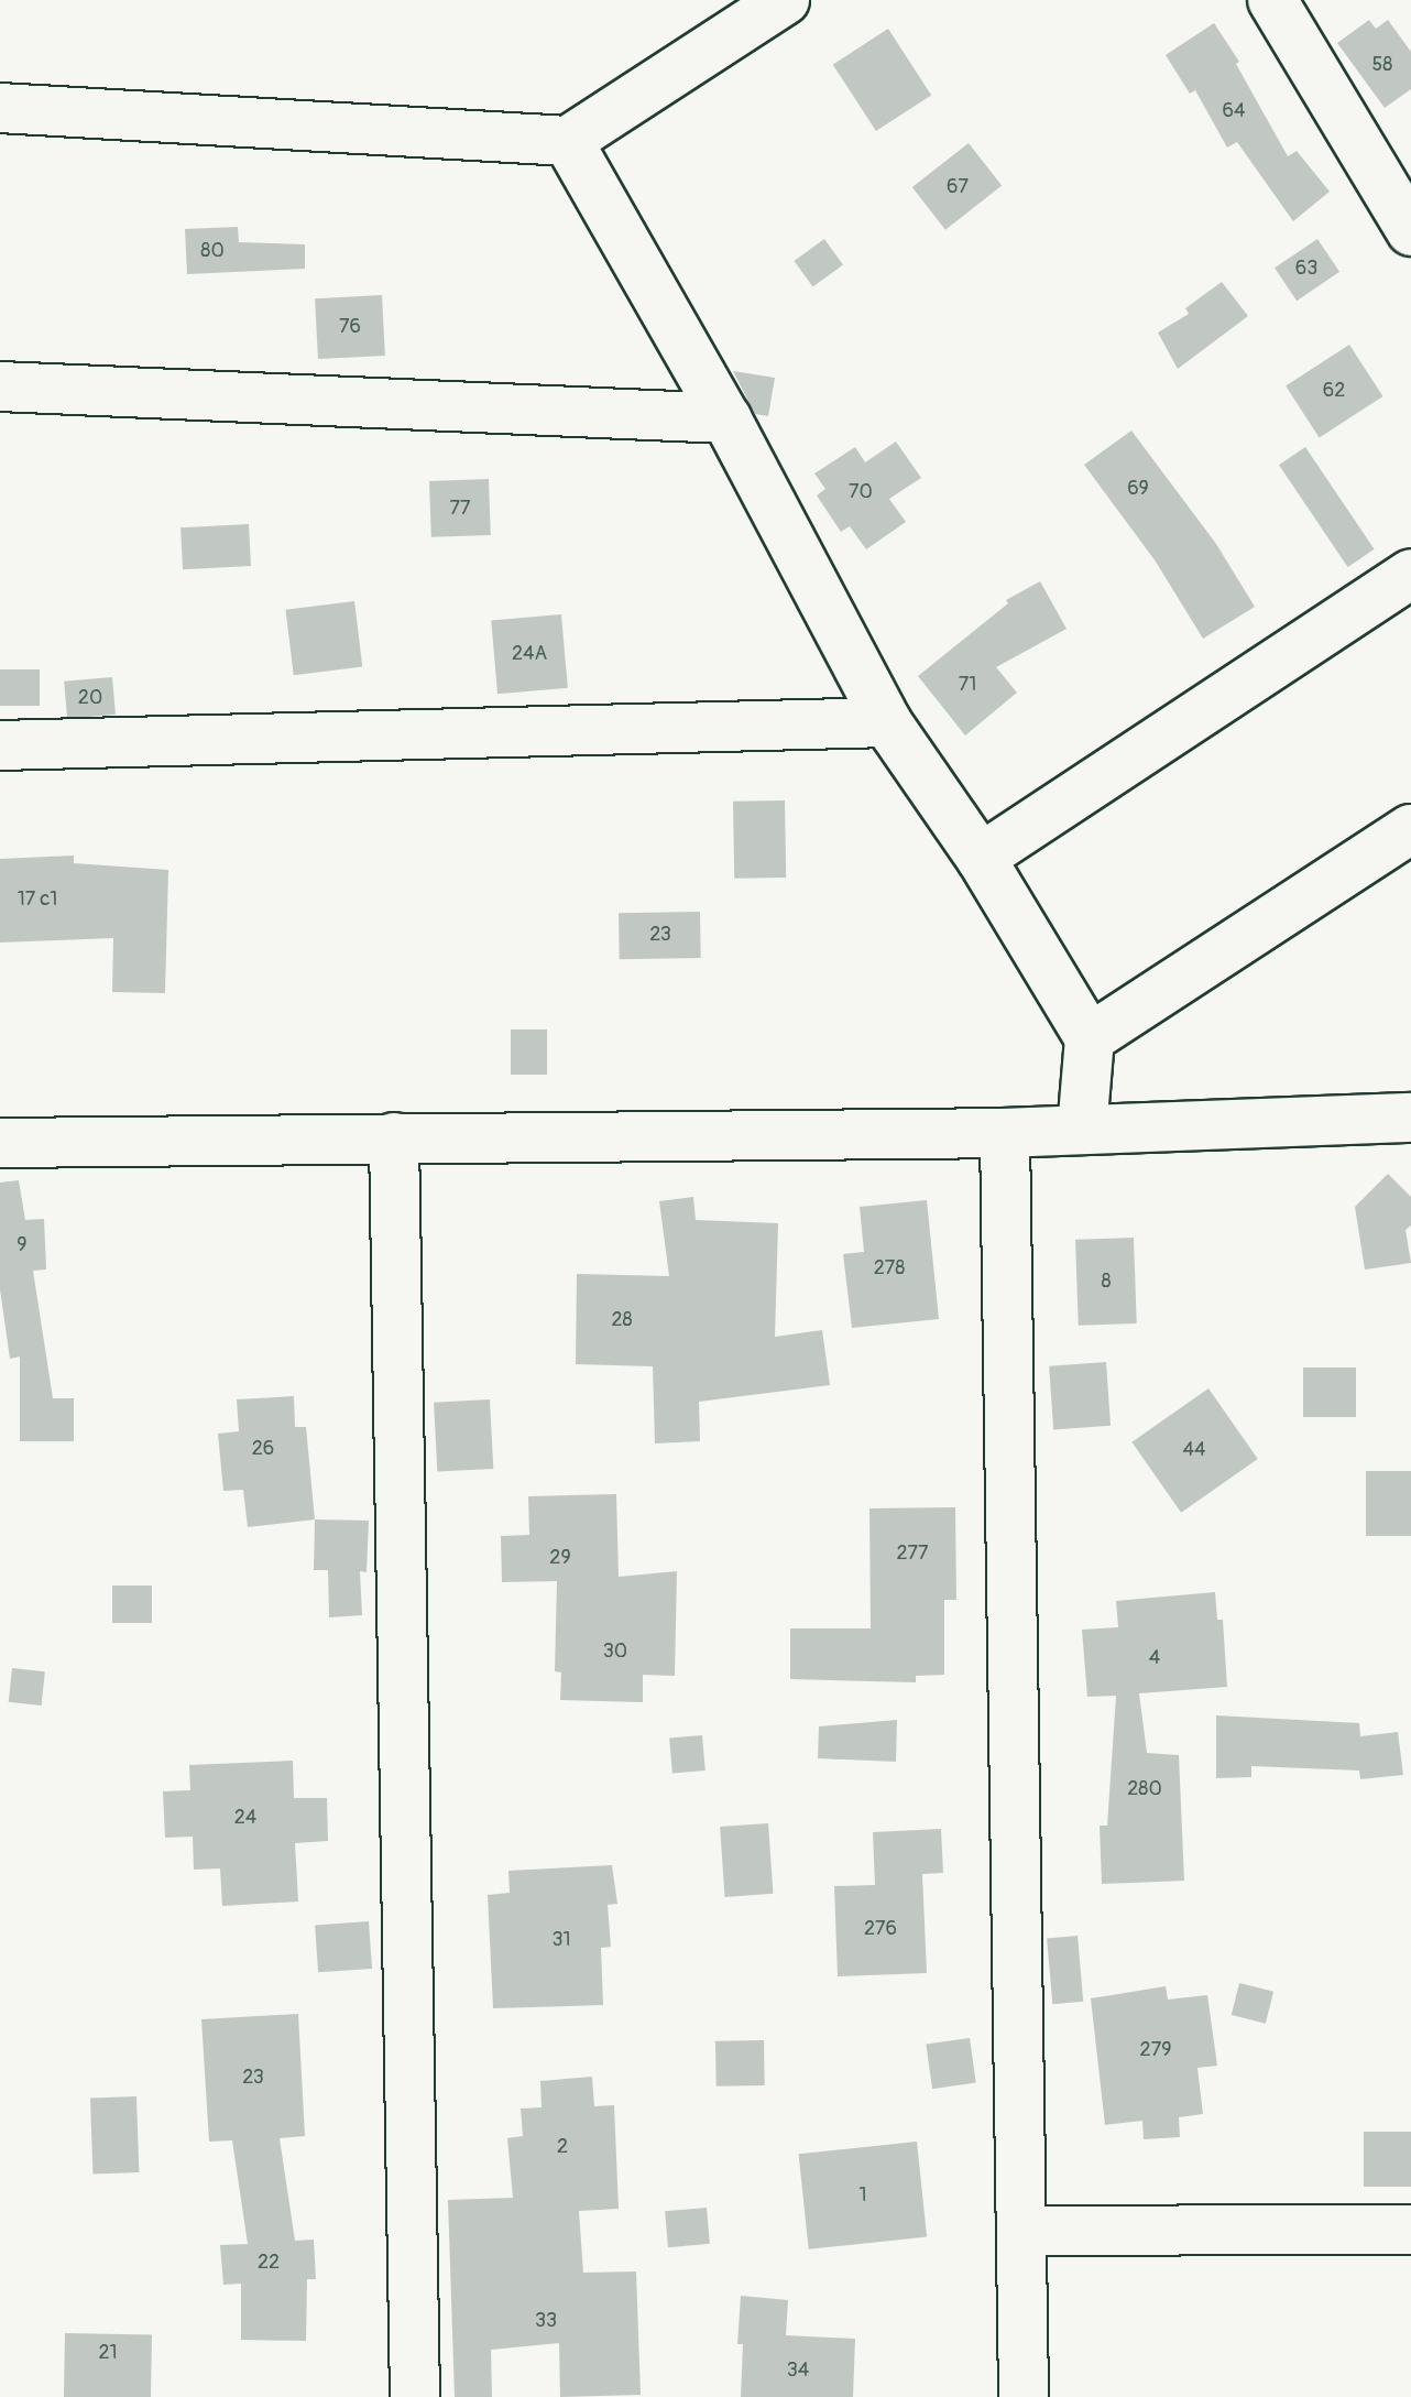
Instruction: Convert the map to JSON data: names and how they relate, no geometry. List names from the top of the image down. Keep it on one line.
{"house_numbers":["58","64","67","80","63","76","62","69","70","77","24А","71","20","17 с1","23","9","278","8","28","26","44","277","29","30","4","280","24","276","31","279","23","2","1","22","33","21","34"]}
